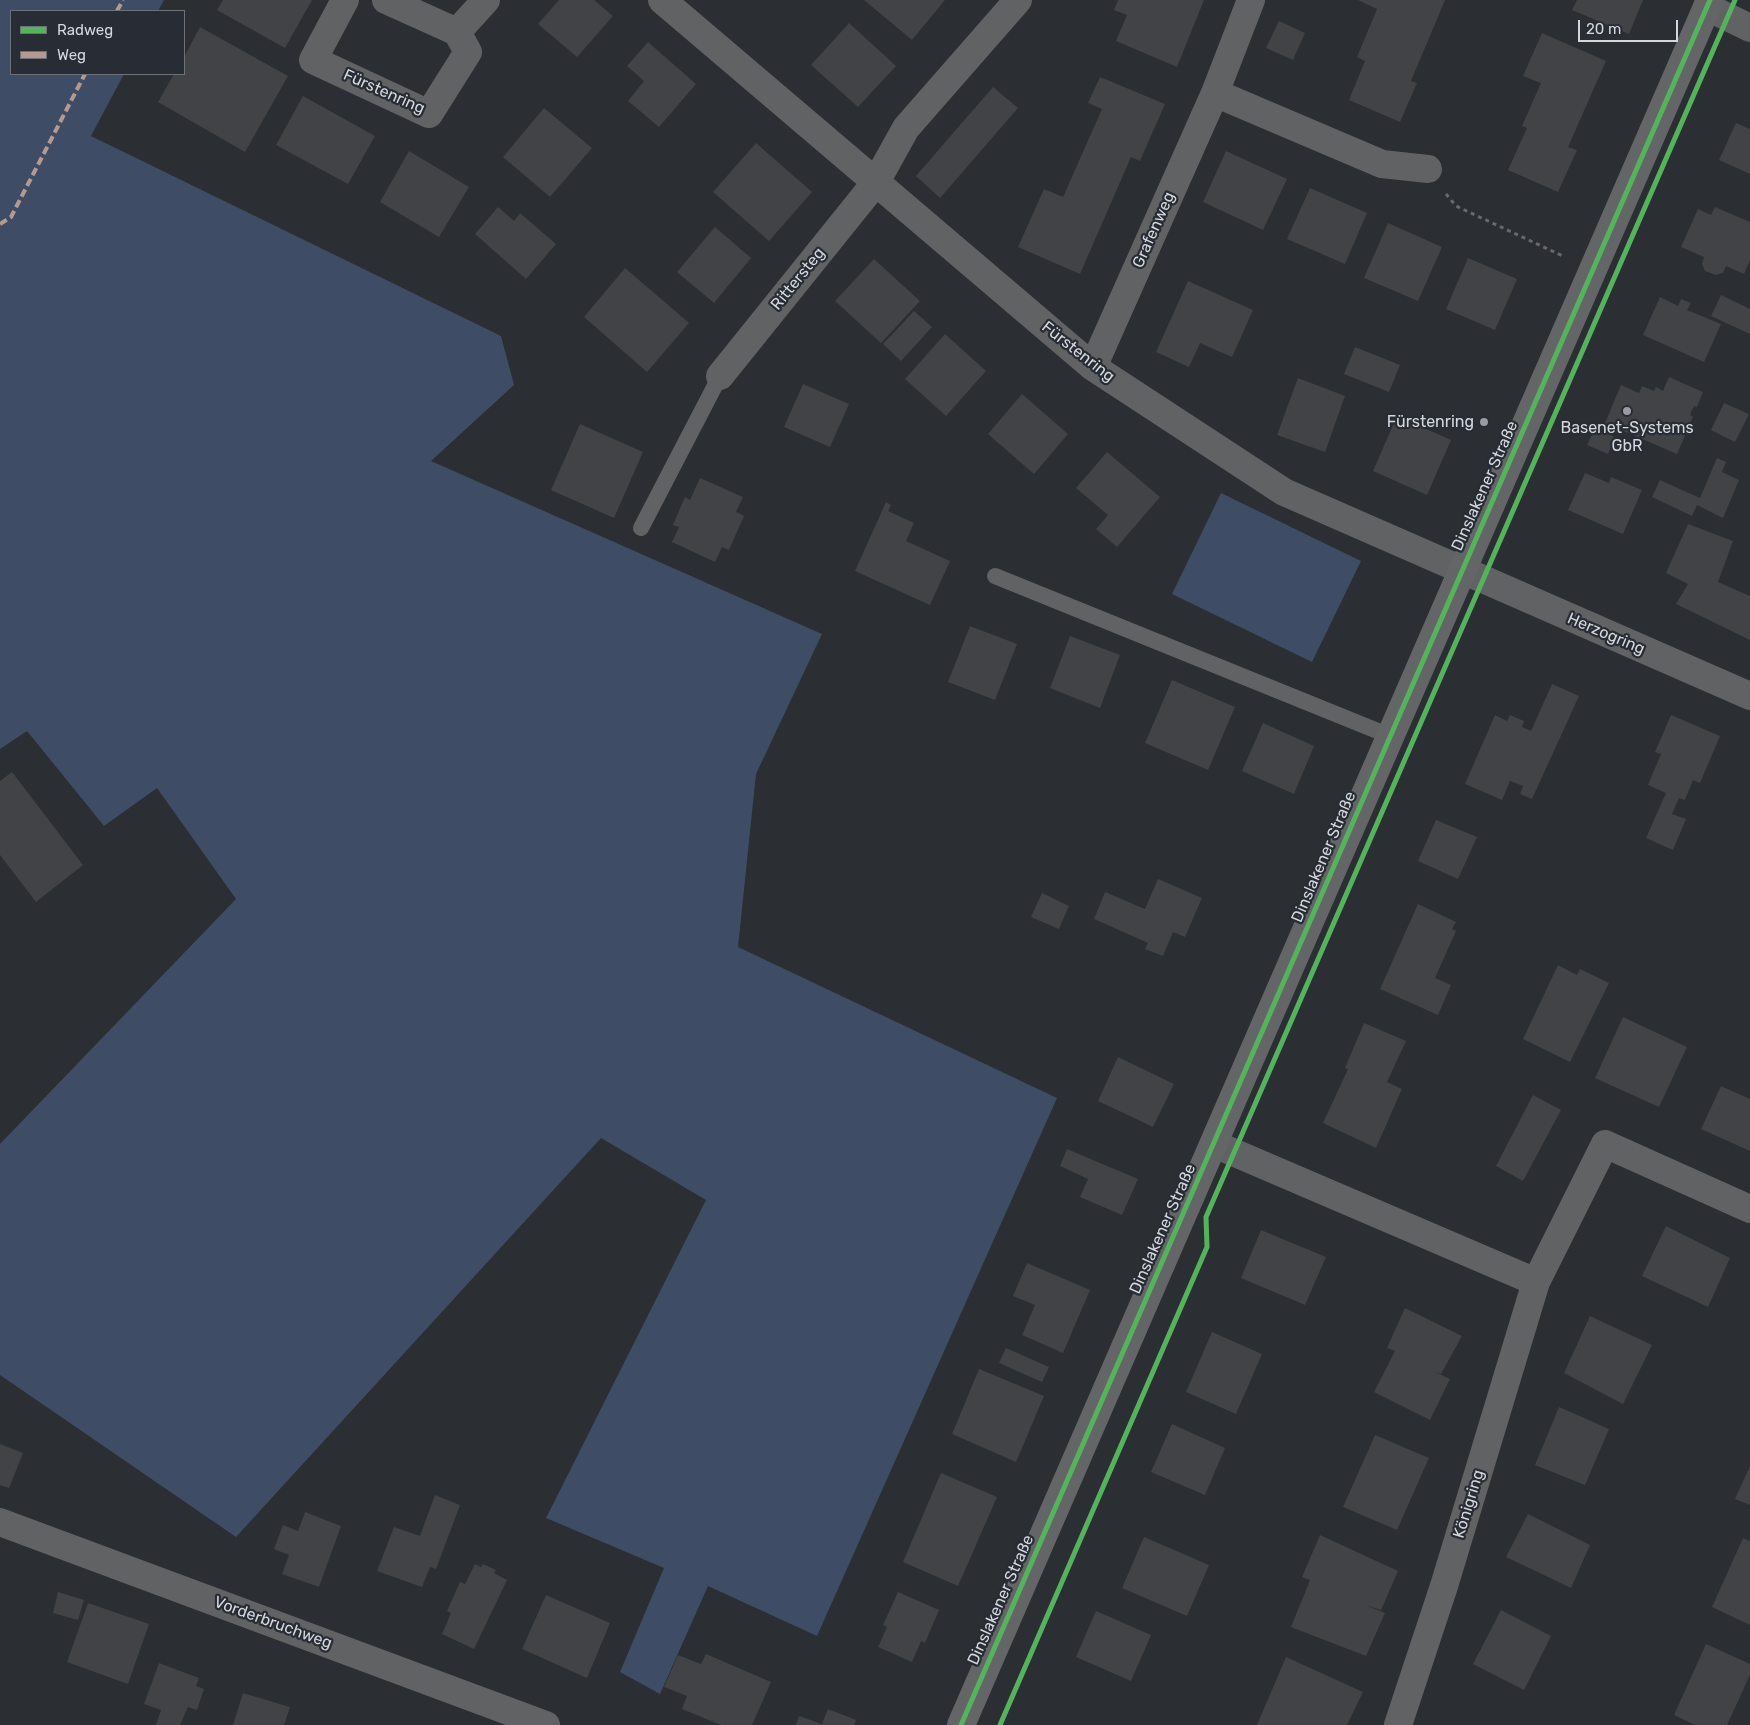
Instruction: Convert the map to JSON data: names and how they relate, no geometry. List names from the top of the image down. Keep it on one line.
{"streets":{"main road":["Dinslakener Straße"],"street":["Fürstenring","Grafenweg","Rittersteg","Herzogring","Königring","Vorderbruchweg"]},"crossings":[["Fürstenring","Grafenweg"],["Fürstenring","Rittersteg"],["Fürstenring","Dinslakener Straße"],["Fürstenring","Herzogring"],["Dinslakener Straße","Herzogring"]],"places":["Basenet-Systems GbR","Fürstenring"],"legend":["Radweg","Weg"],"scale_bar":"20 m"}
